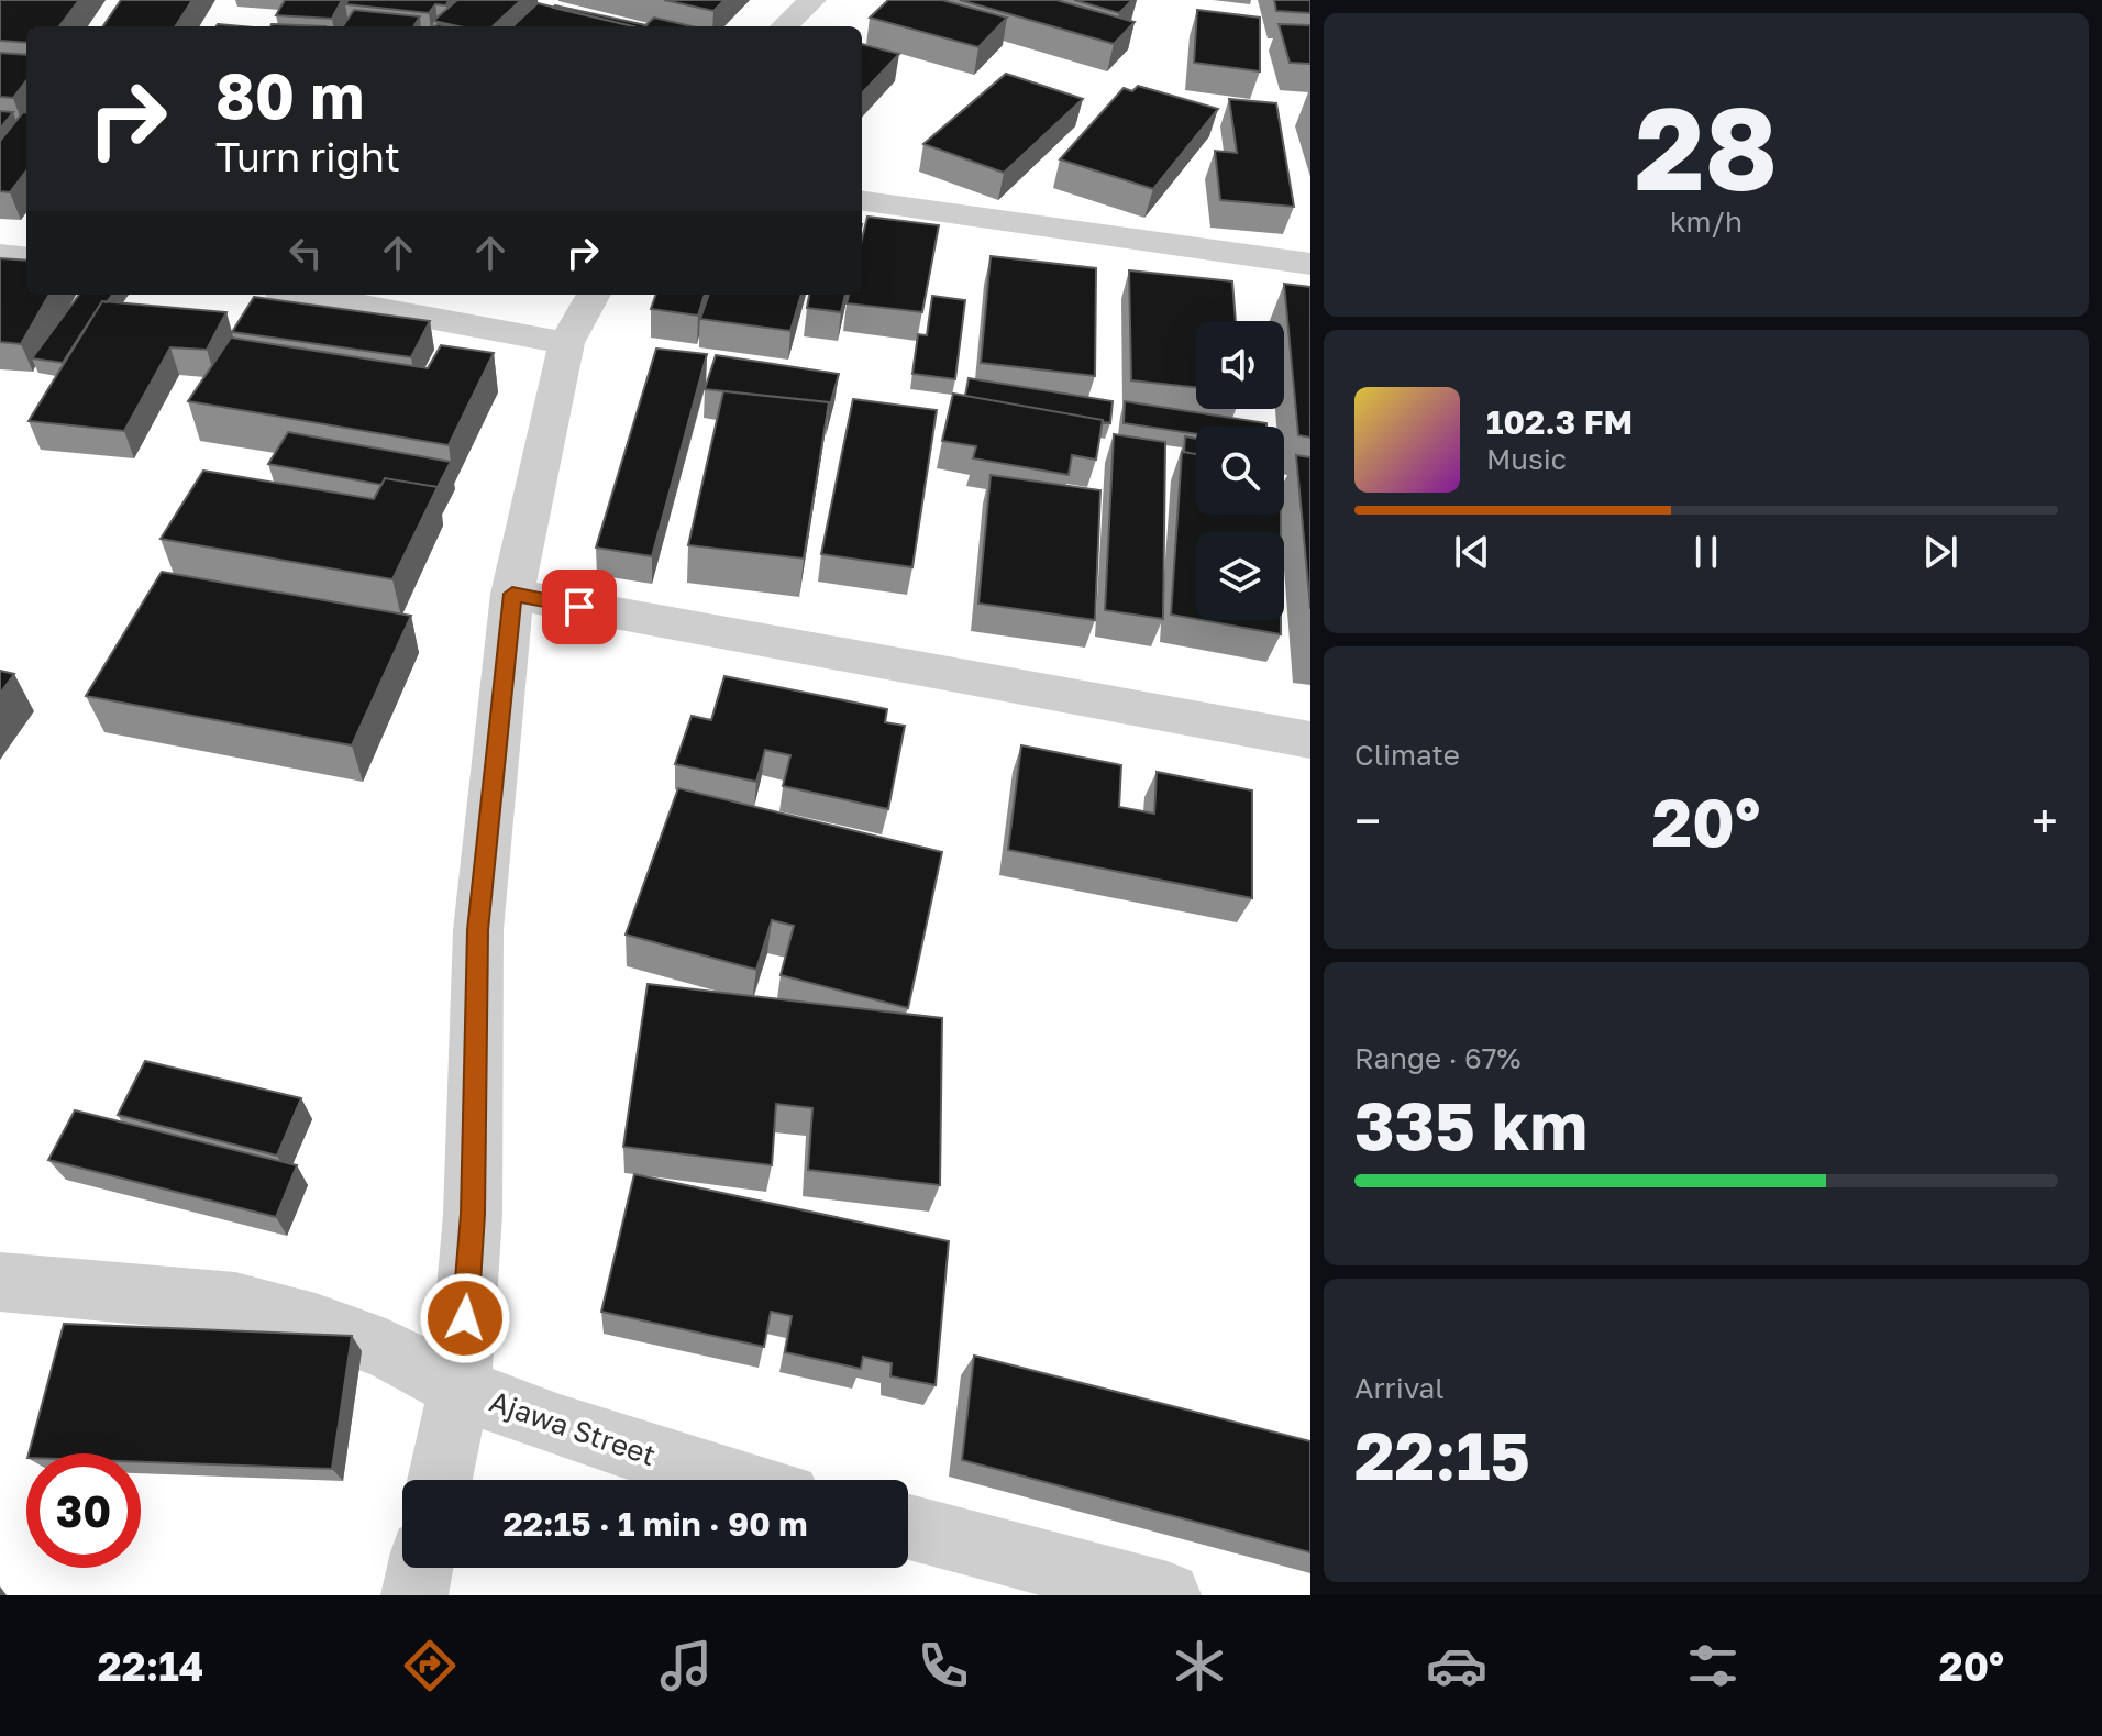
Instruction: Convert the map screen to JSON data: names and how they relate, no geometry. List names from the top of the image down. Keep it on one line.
{"streets":{"street":["Ajawa Street"]},"page":{"tile":[["28","km/h"],"Climate",["Range · 67%","335 km"],["Arrival","22:15"]],"turn":["80 m","Turn right"],"song":["102.3 FM","Music"],"heat":["−","20°","+"],"limit":"30","trip":"22:15 · 1 min · 90 m","tabs":["22:14","20°"]}}
